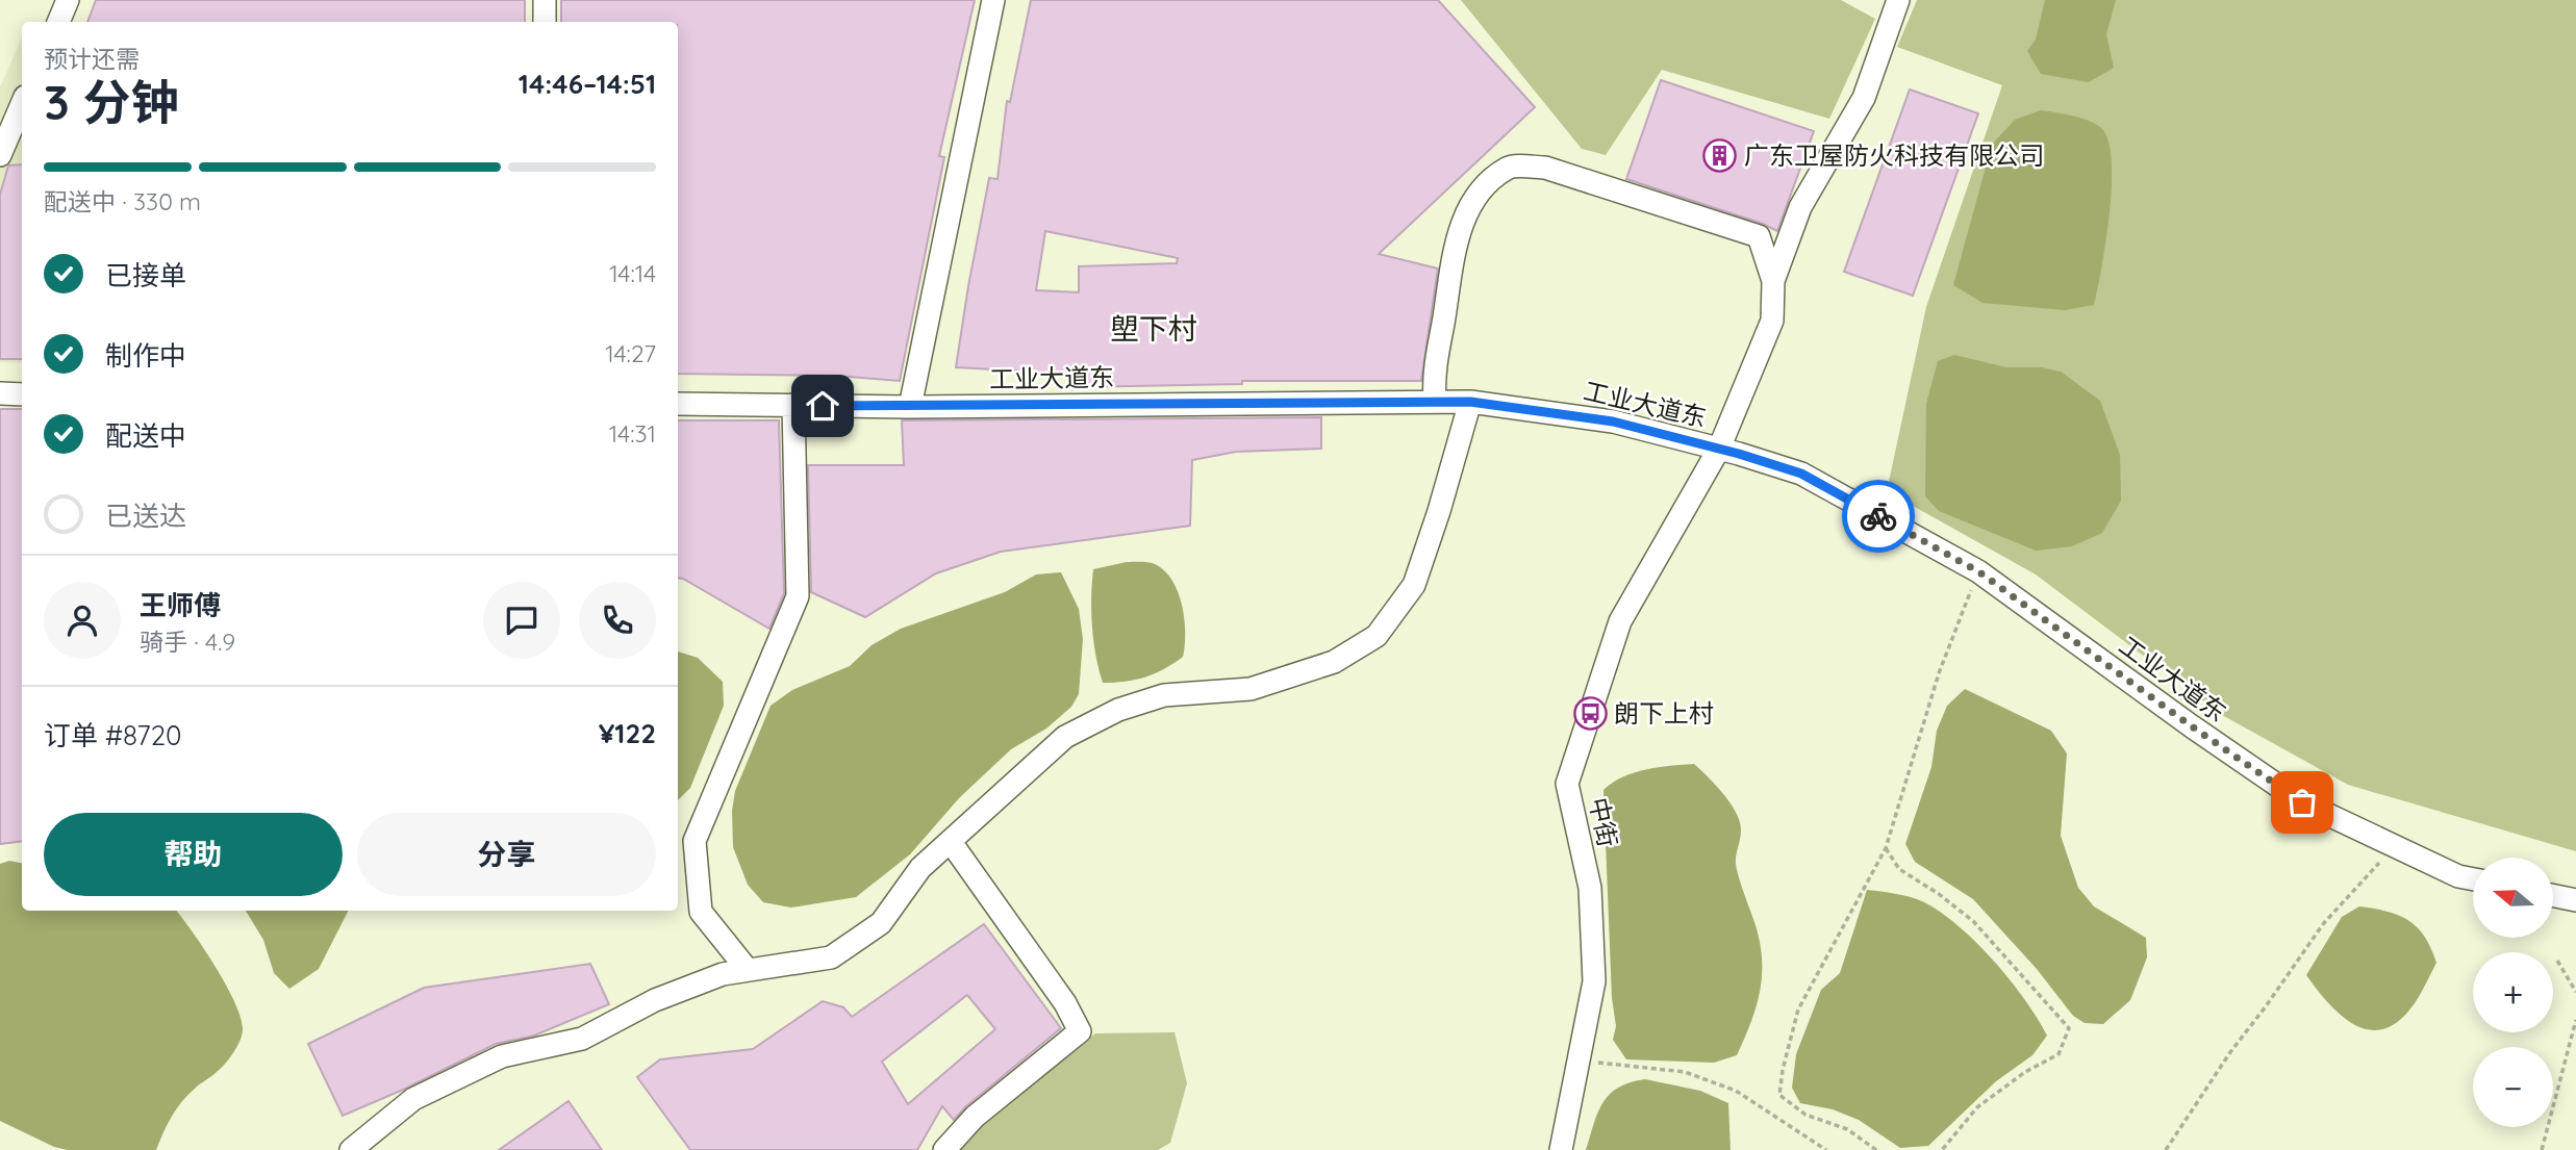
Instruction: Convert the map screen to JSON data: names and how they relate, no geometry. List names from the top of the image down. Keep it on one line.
{"streets":{"street":["工业大道东","中街"]},"crossings":[["工业大道东","中街"]],"districts":["塱下村"],"places":{"building":["广东卫屋防火科技有限公司"],"bus stop":["朗下上村"]},"north":"left","page":{"heading":["3 分钟","预计还需","14:46–14:51"],"panel":["王师傅","骑手 · 4.9","订单 #8720","¥122"],"bar":"配送中 · 330 m","list":[["已接单","14:14"],["制作中","14:27"],["配送中","14:31"],"已送达"],"buttons":["帮助","分享"],"map_buttons":["+","−"]}}
